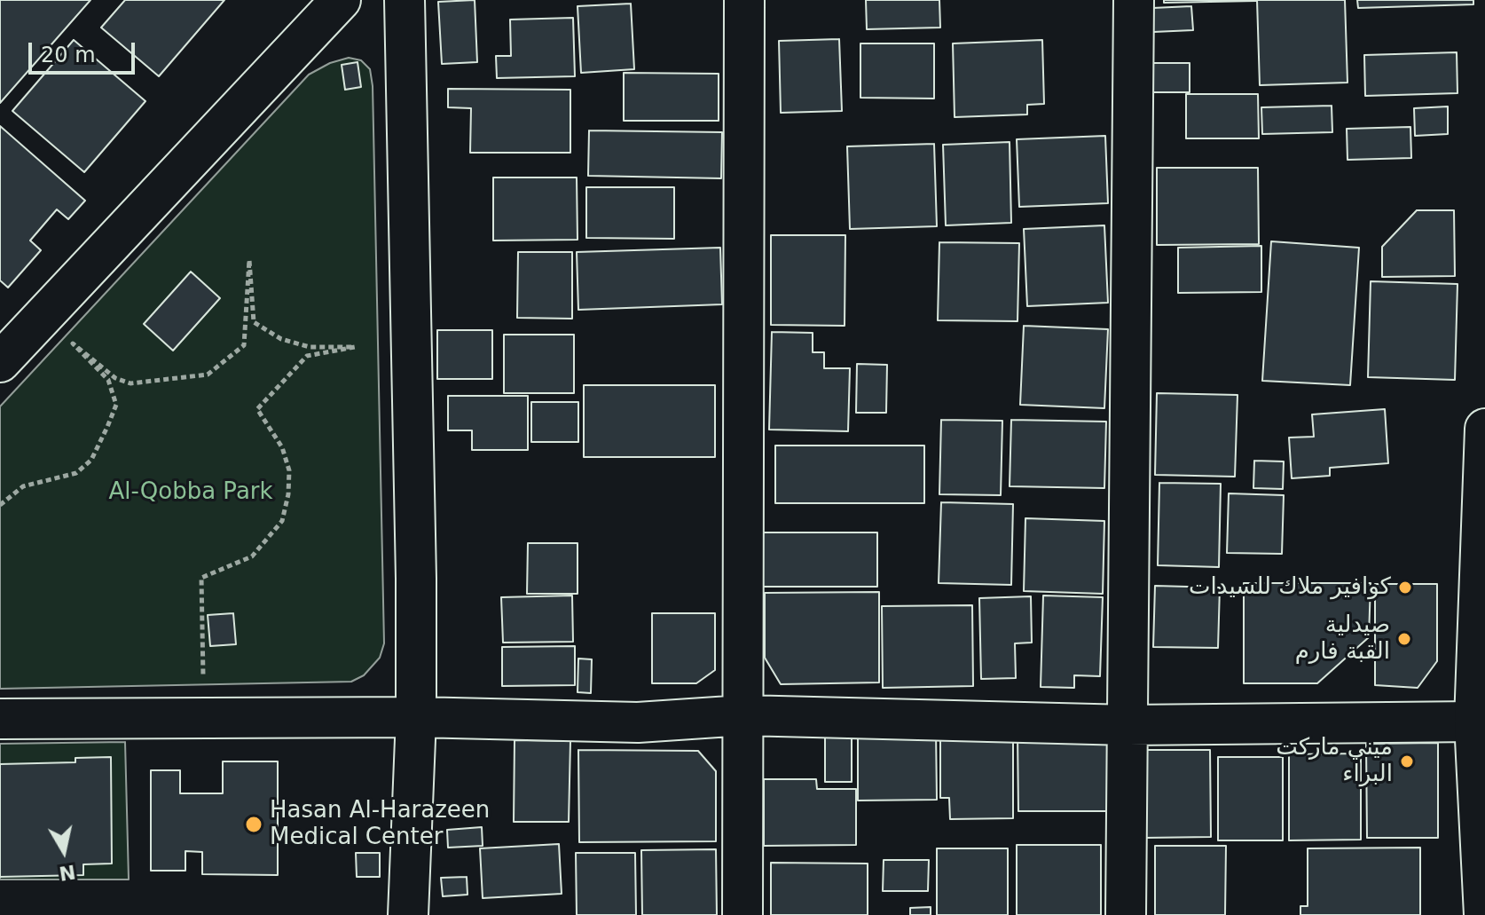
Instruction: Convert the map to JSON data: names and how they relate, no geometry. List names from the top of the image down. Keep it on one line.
{"parks":["Al-Qobba Park"],"places":["كوافير ملاك للسيدات","صيدلية القبة فارم","ميني ماركت البراء","Hasan Al-Harazeen Medical Center"],"scale_bar":"20 m","north":"bottom"}
